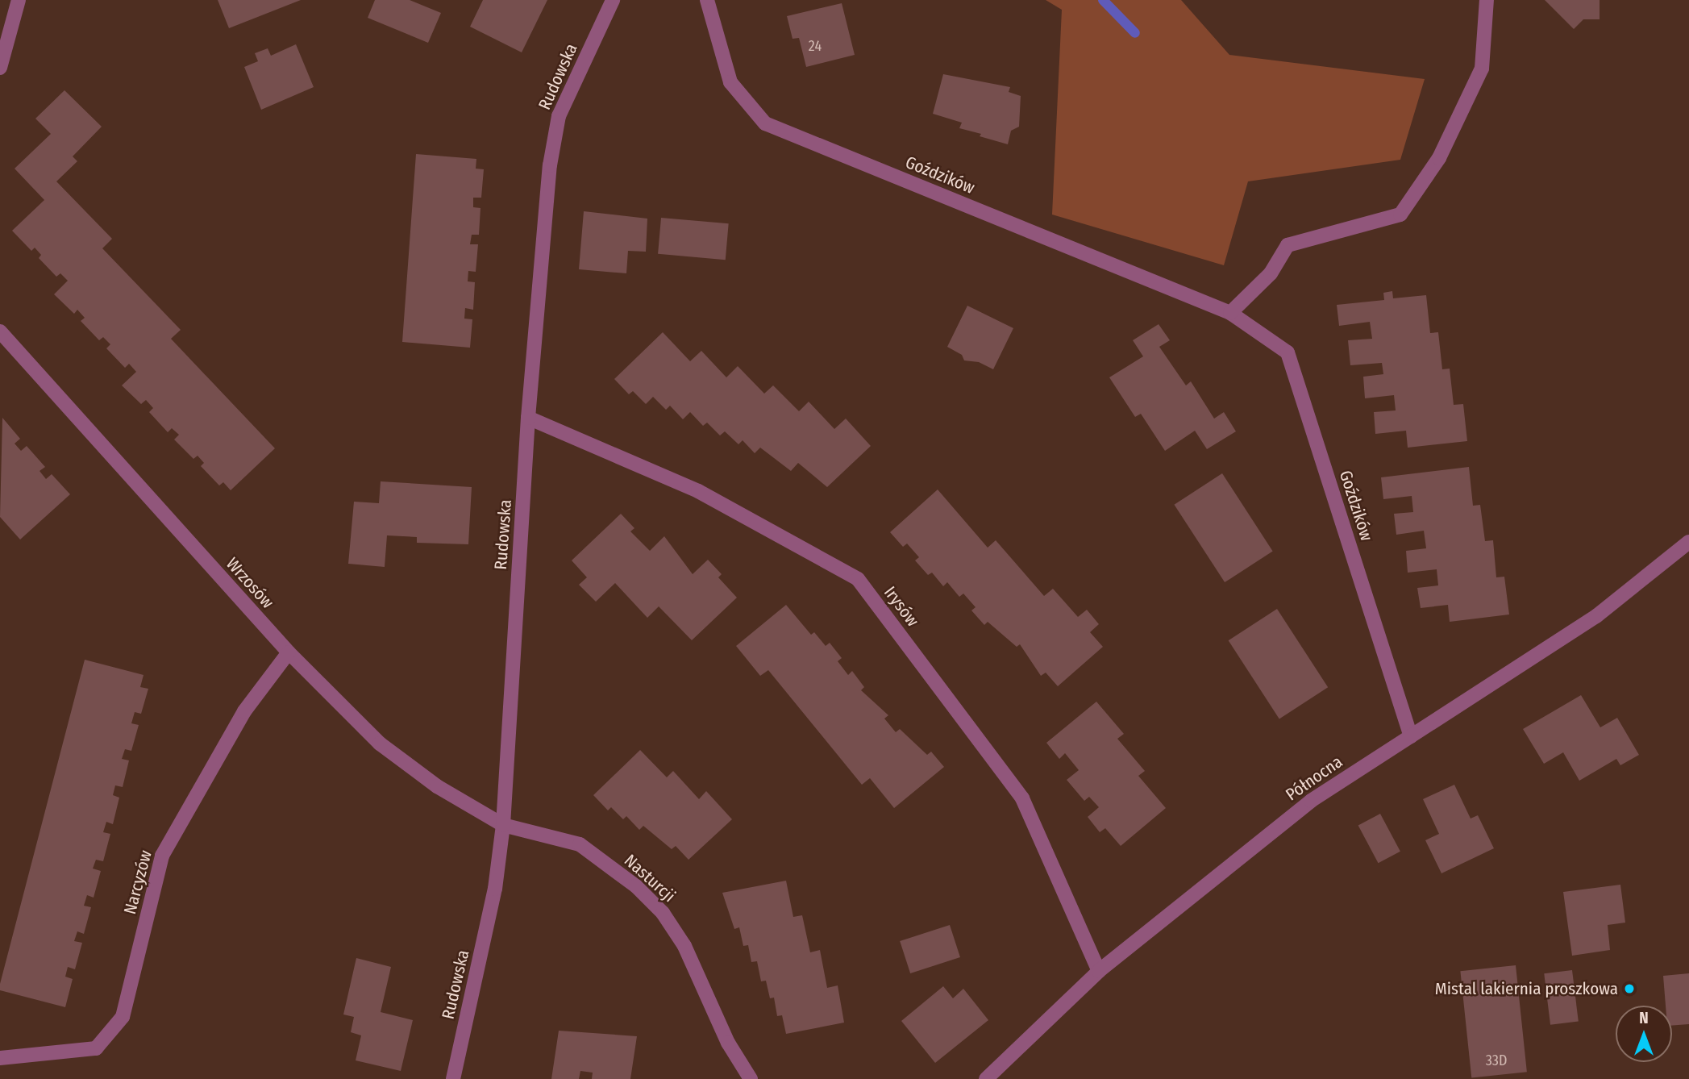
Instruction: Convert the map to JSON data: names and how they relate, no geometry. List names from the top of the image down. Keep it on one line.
{"streets":{"street":["Rudowska","Goździków","Wrzosów","Irysów","Północna","Nasturcji","Narcyzów"]},"crossings":[["Rudowska","Wrzosów"],["Rudowska","Irysów"],["Rudowska","Nasturcji"],["Goździków","Północna"],["Wrzosów","Nasturcji"],["Wrzosów","Narcyzów"],["Irysów","Północna"]],"places":["Mistal lakiernia proszkowa"],"house_numbers":["24","33D"],"north":"top"}
